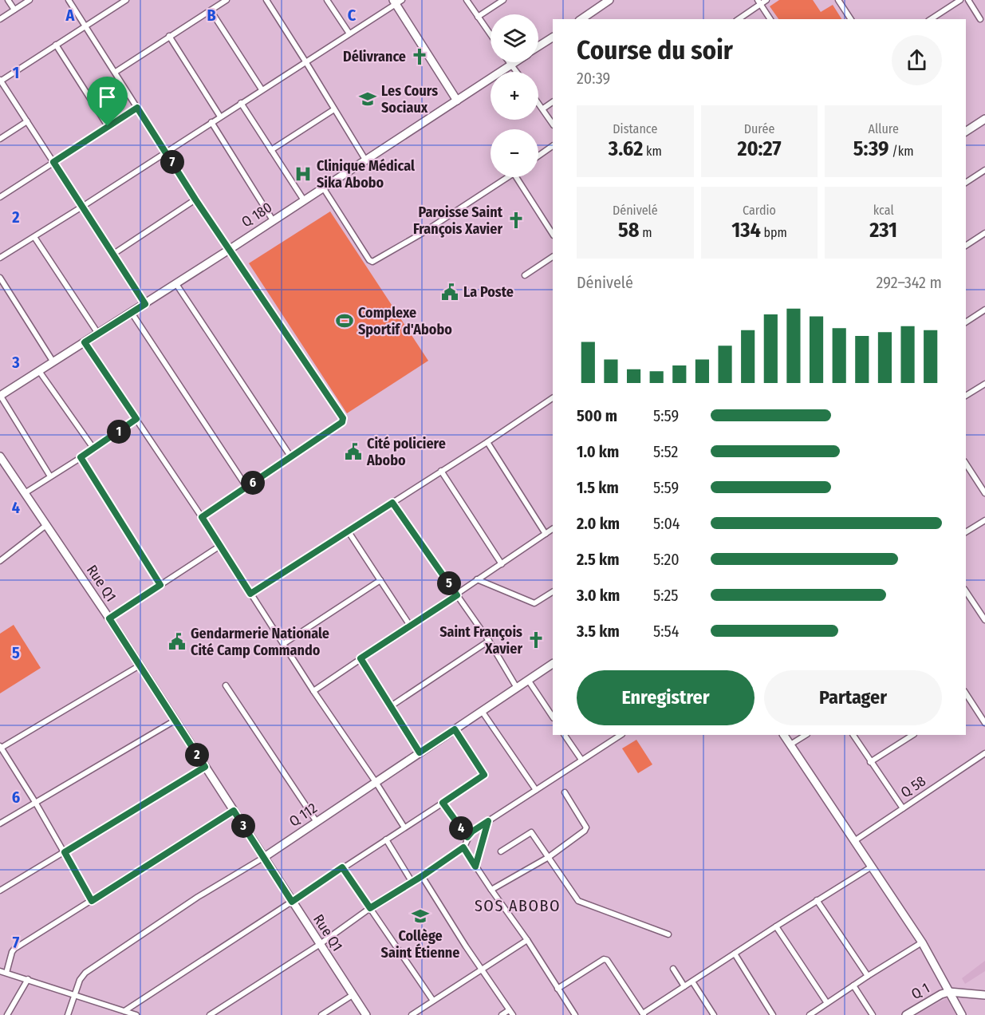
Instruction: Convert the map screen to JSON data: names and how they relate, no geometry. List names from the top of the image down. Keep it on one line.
{"streets":{"street":["Q 180","Rue Q1","Q 58","Q 112","Q 1"]},"crossings":[["Rue Q1","Q 112"]],"districts":["SOS ABOBO"],"places":{"church":["Délivrance","Paroisse Saint François Xavier","Saint François Xavier"],"school or university":["Les Cours Sociaux","Collège Saint Étienne"],"hospital":["Clinique Médical Sika Abobo"],"public building":["La Poste","Cité policiere Abobo","Gendarmerie Nationale Cité Camp Commando"],"sports":["Complexe Sportif d'Abobo"]},"page":{"map_buttons":["+","−"],"heading":["Course du soir","20:39"],"stats":[["Distance","3.62 km"],["Durée","20:27"],["Allure","5:39 /km"],["Dénivelé","58 m"],["Cardio","134 bpm"],["kcal","231"]],"pins":["7","1","6","5","2","3","4"],"chart":["Dénivelé","292–342 m"],"list":[{"name":"500 m","note":"5:59"},{"name":"1.0 km","note":"5:52"},{"name":"1.5 km","note":"5:59"},{"name":"2.0 km","note":"5:04"},{"name":"2.5 km","note":"5:20"},{"name":"3.0 km","note":"5:25"},{"name":"3.5 km","note":"5:54"}],"buttons":["Enregistrer","Partager"]},"grid":{"columns":["A","B","C"],"rows":["1","2","3","4","5","6","7"]}}
